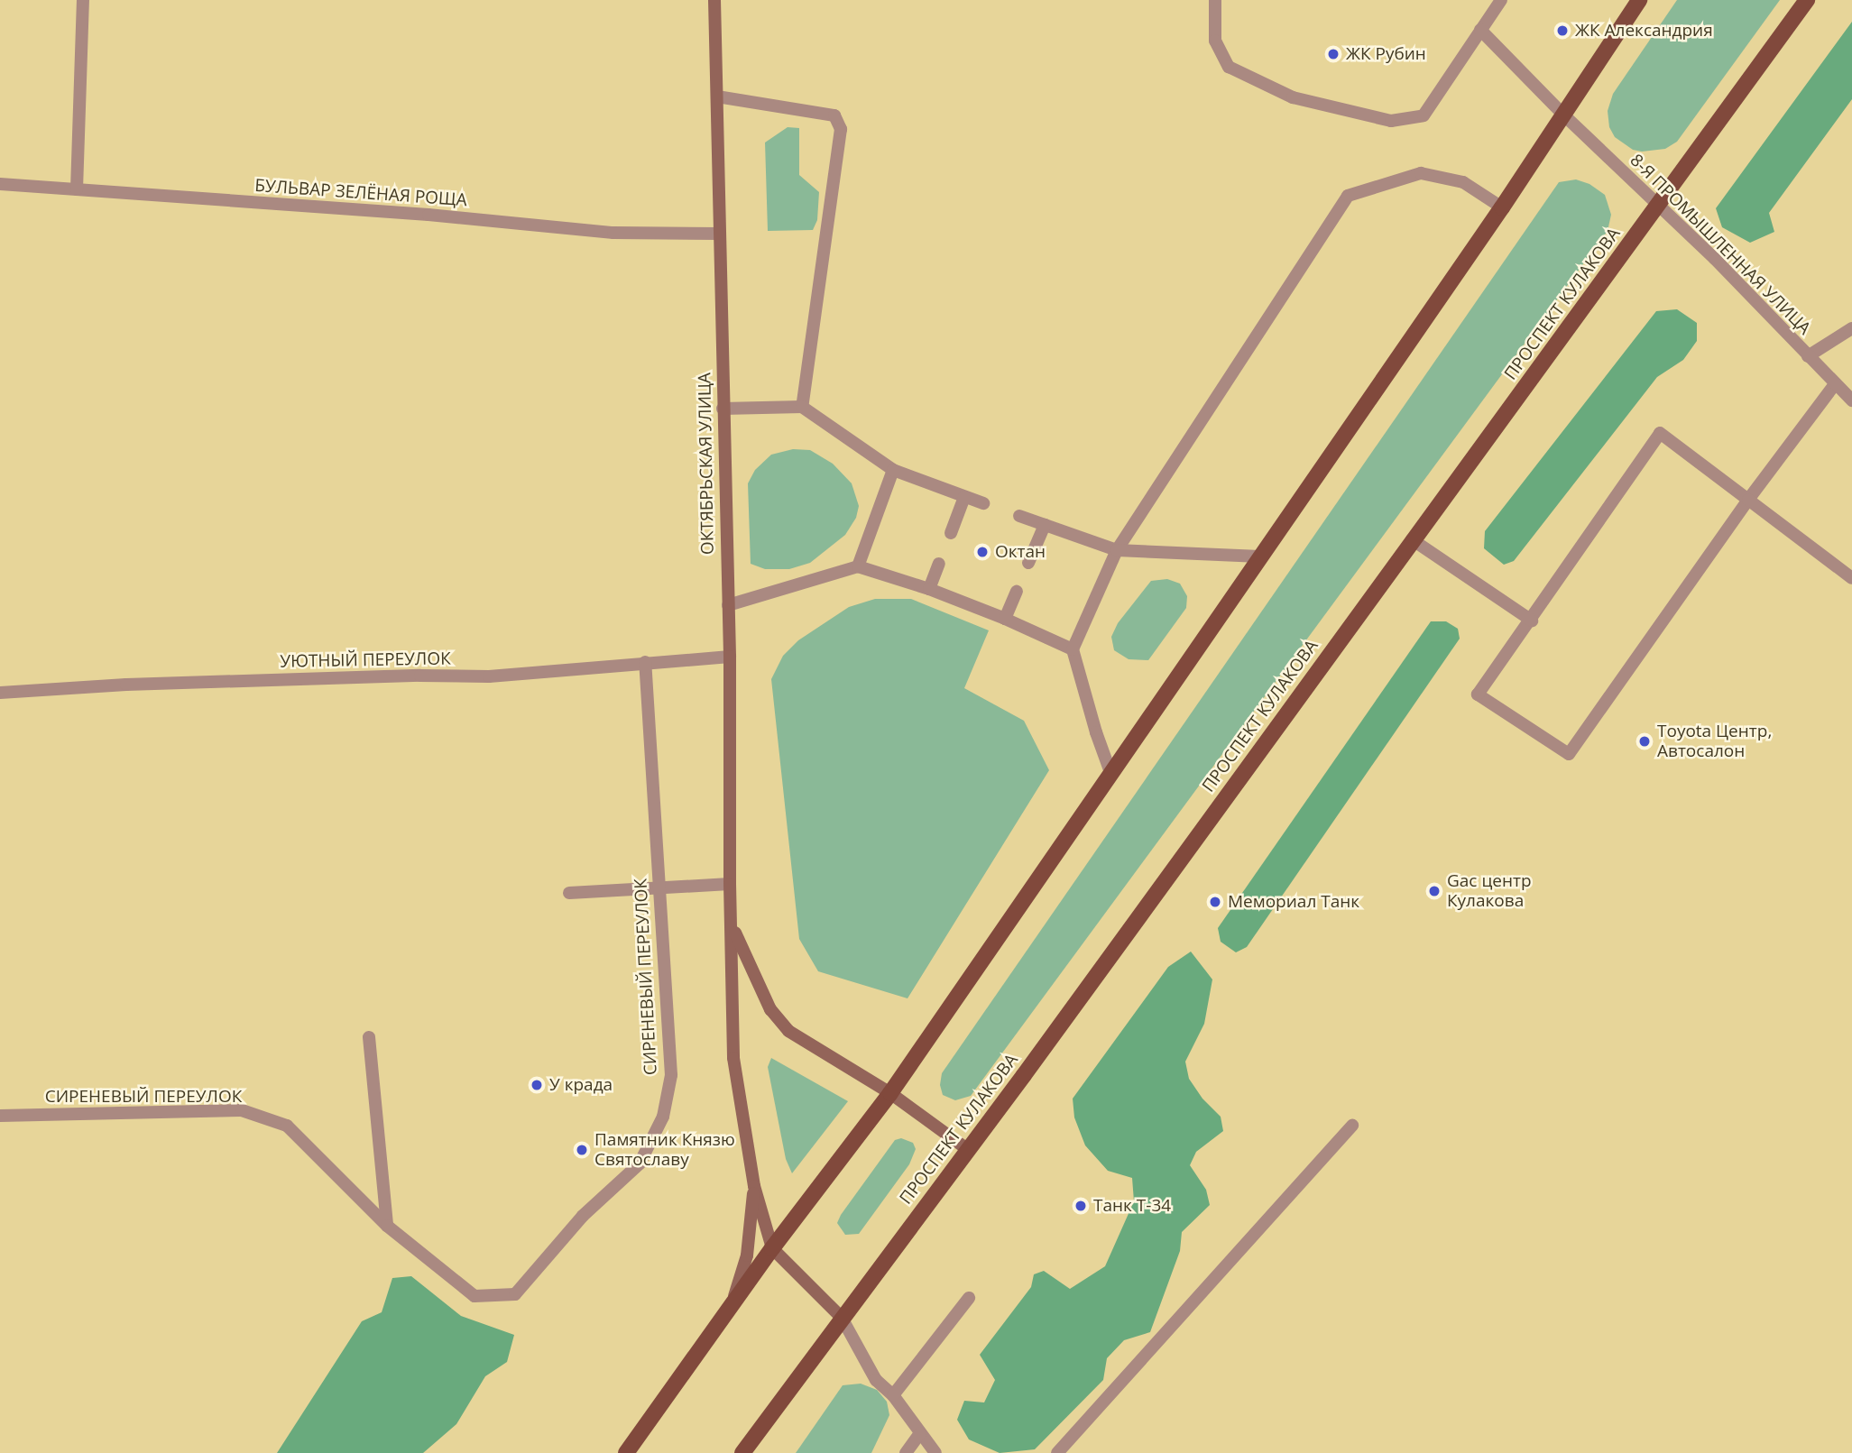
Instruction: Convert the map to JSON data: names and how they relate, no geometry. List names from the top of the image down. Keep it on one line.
{"streets":{"main road":["ПРОСПЕКТ КУЛАКОВА","ОКТЯБРЬСКАЯ УЛИЦА"],"street":["БУЛЬВАР ЗЕЛЁНАЯ РОЩА","8-Я ПРОМЫШЛЕННАЯ УЛИЦА","УЮТНЫЙ ПЕРЕУЛОК","СИРЕНЕВЫЙ ПЕРЕУЛОК"]},"crossings":[["БУЛЬВАР ЗЕЛЁНАЯ РОЩА","ОКТЯБРЬСКАЯ УЛИЦА"],["8-Я ПРОМЫШЛЕННАЯ УЛИЦА","ПРОСПЕКТ КУЛАКОВА"],["ПРОСПЕКТ КУЛАКОВА","ОКТЯБРЬСКАЯ УЛИЦА"],["ОКТЯБРЬСКАЯ УЛИЦА","УЮТНЫЙ ПЕРЕУЛОК"],["УЮТНЫЙ ПЕРЕУЛОК","СИРЕНЕВЫЙ ПЕРЕУЛОК"]],"places":["ЖК Александрия","ЖК Рубин","Октан","Toyota Центр, Автосалон","Gac центр Кулакова","Мемориал Танк","У крада","Памятник Князю Святославу","Танк Т-34"]}
